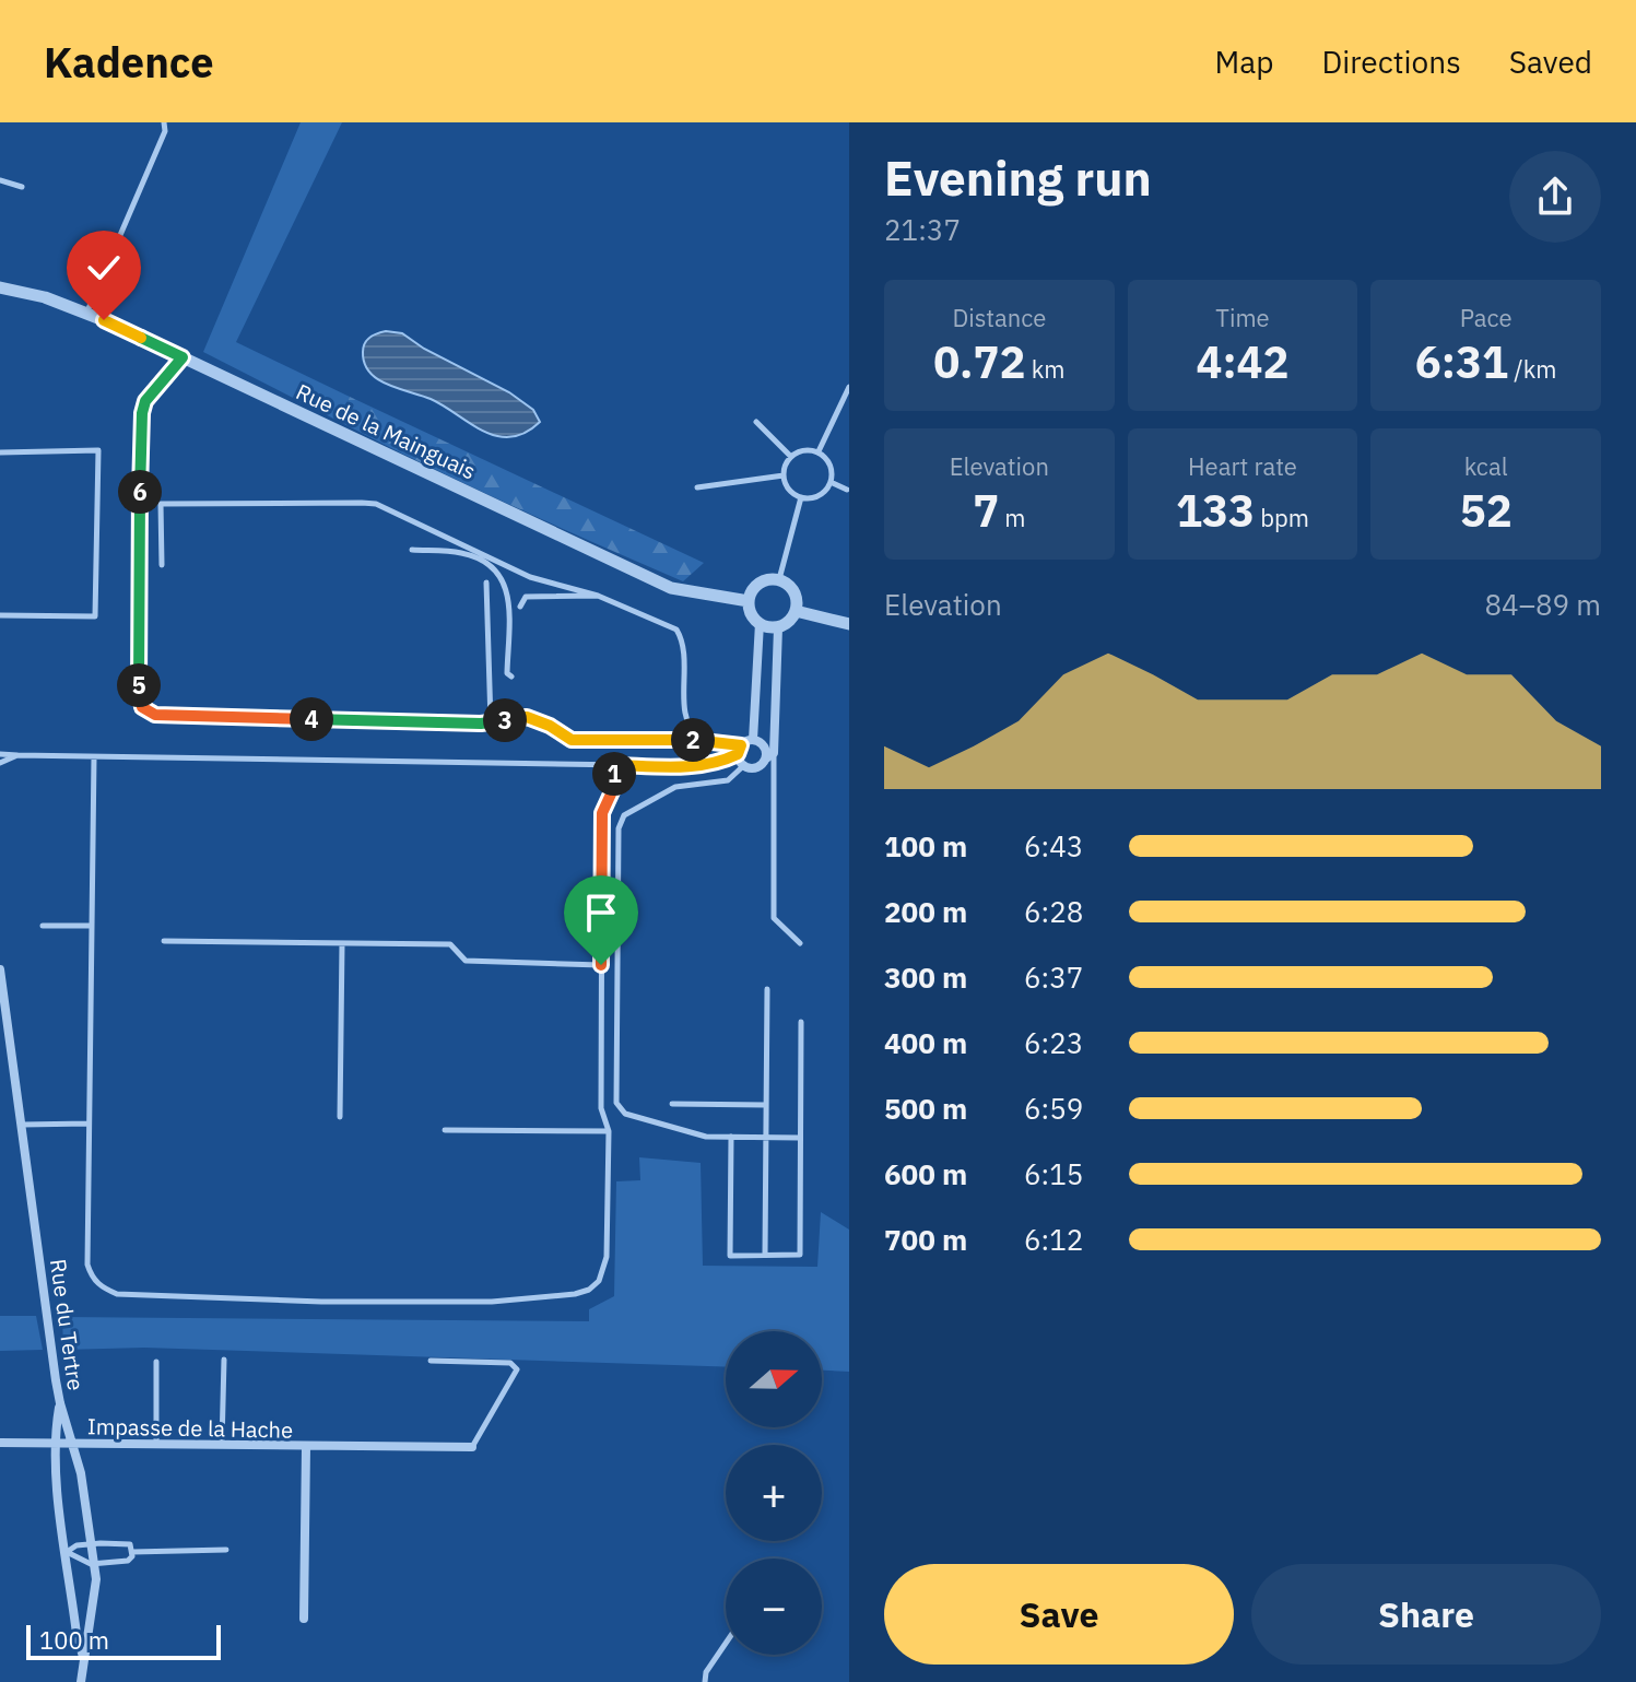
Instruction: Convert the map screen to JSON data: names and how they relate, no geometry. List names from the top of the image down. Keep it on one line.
{"streets":{"street":["Rue de la Mainguais","Rue du Tertre","Impasse de la Hache"]},"crossings":[["Rue du Tertre","Impasse de la Hache"]],"scale_bar":"100 m","north":"right","page":{"header":"Kadence","nav":["Map","Directions","Saved"],"heading":["Evening run","21:37"],"stats":[["Distance","0.72 km"],["Time","4:42"],["Pace","6:31 /km"],["Elevation","7 m"],["Heart rate","133 bpm"],["kcal","52"]],"pins":["6","5","4","3","2","1"],"chart":["Elevation","84–89 m"],"list":[{"name":"100 m","note":"6:43"},{"name":"200 m","note":"6:28"},{"name":"300 m","note":"6:37"},{"name":"400 m","note":"6:23"},{"name":"500 m","note":"6:59"},{"name":"600 m","note":"6:15"},{"name":"700 m","note":"6:12"}],"map_buttons":["+","−"],"buttons":["Save","Share"],"scale":"100 m"}}
